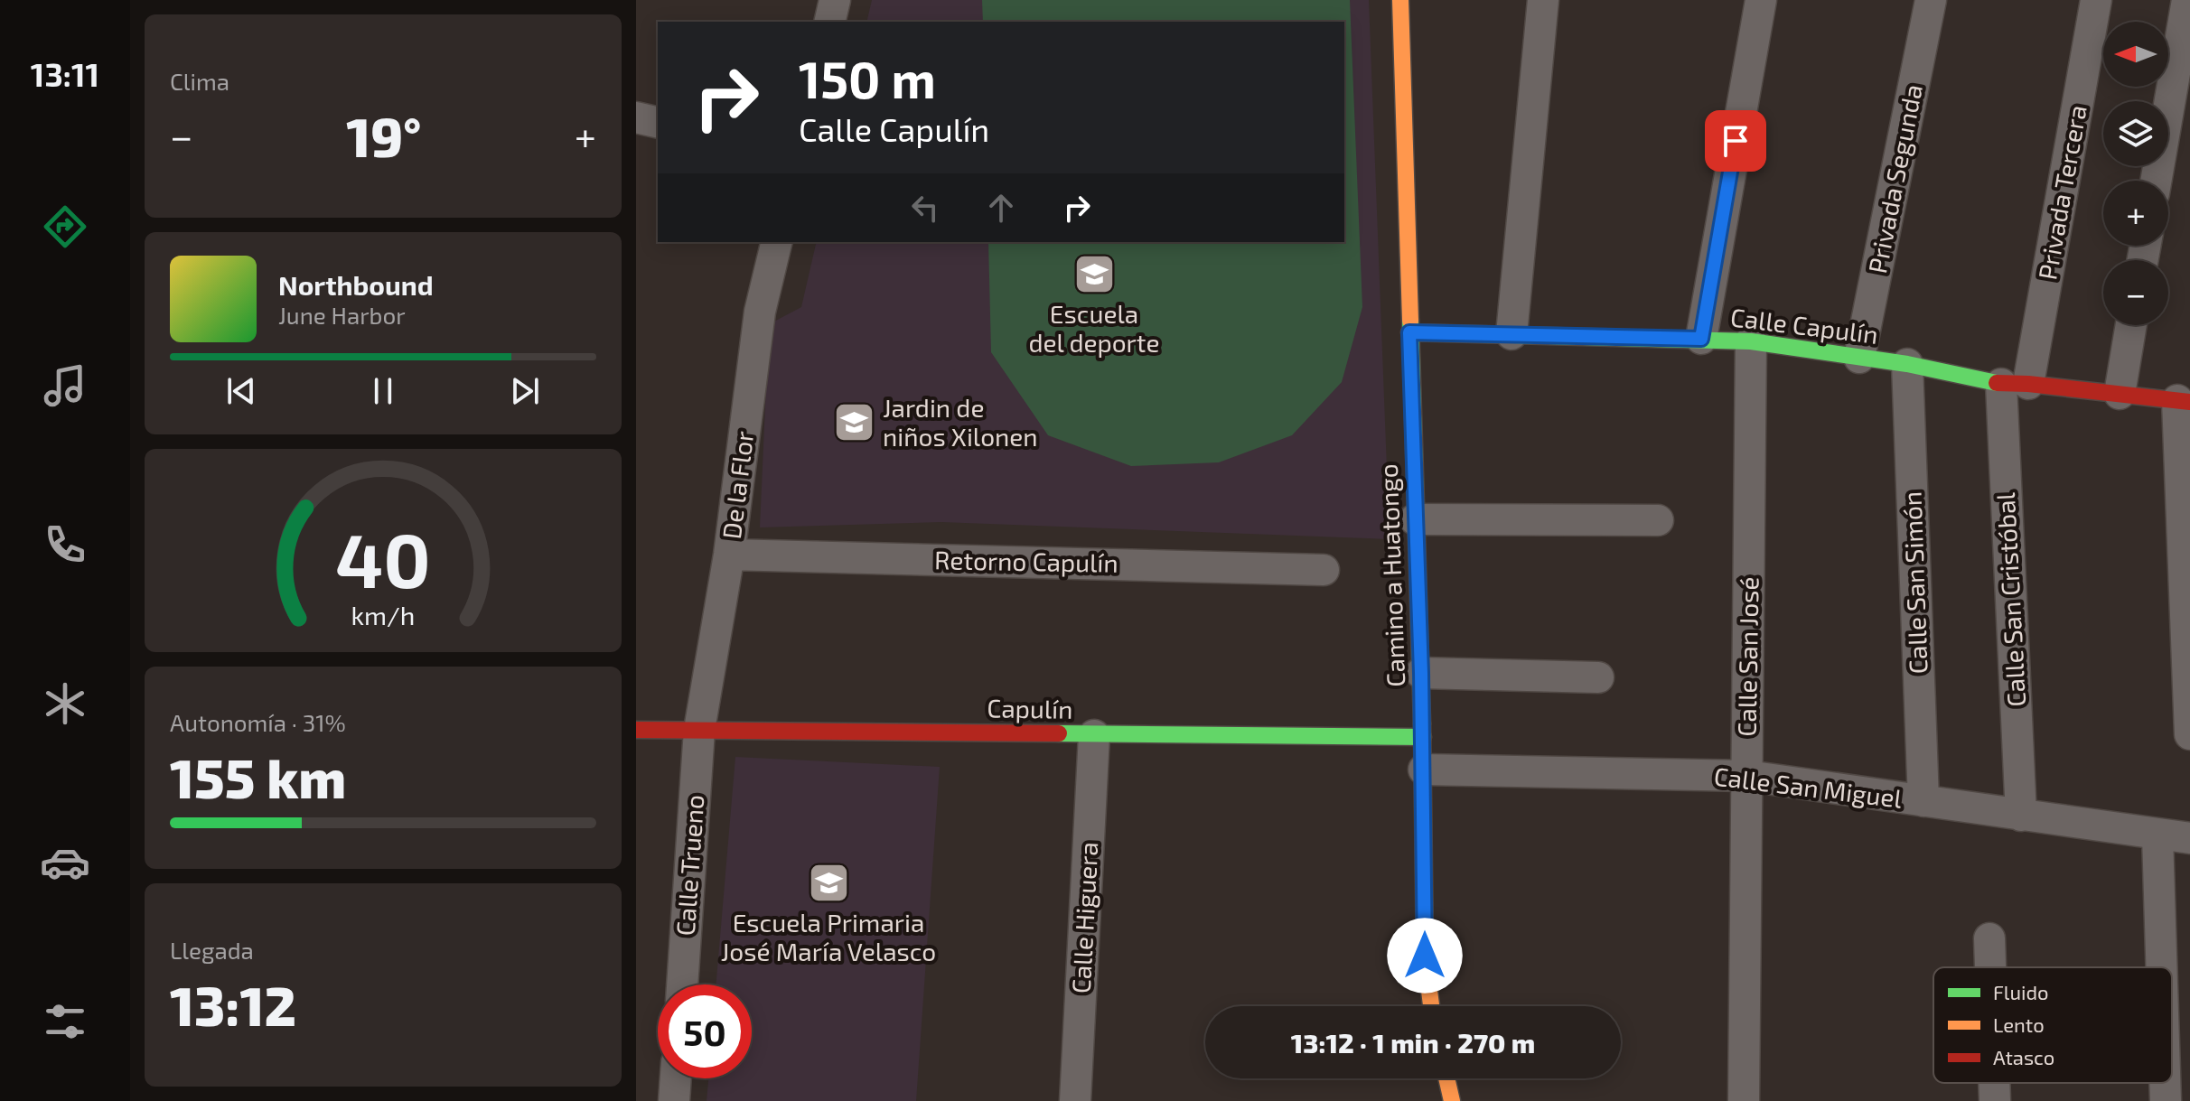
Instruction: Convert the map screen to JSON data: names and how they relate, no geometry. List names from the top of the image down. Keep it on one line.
{"streets":{"street":["Privada Segunda","Privada Tercera","Calle Capulín","De la Flor","Retorno Capulín","Camino a Huatongo","Calle San Simón","Calle San Cristóbal","Calle San José","Capulín","Calle San Miguel","Calle Trueno","Calle Higuera"]},"crossings":[["Privada Segunda","Calle Capulín"],["Privada Tercera","Calle Capulín"],["Privada Tercera","Calle San Cristóbal"],["Calle Capulín","Camino a Huatongo"],["Calle Capulín","Calle San Simón"],["Calle Capulín","Calle San Cristóbal"],["Calle Capulín","Calle San José"],["De la Flor","Retorno Capulín"],["De la Flor","Capulín"],["De la Flor","Calle Trueno"],["Camino a Huatongo","Capulín"],["Camino a Huatongo","Calle San Miguel"],["Calle San Simón","Calle San Miguel"],["Calle San Cristóbal","Calle San Miguel"],["Calle San José","Calle San Miguel"],["Capulín","Calle Trueno"],["Capulín","Calle Higuera"]],"places":{"school or university":["Escuela del deporte","Jardin de niños Xilonen","Escuela Primaria José María Velasco"]},"legend":["Fluido","Lento","Atasco"],"north":"left","page":{"tabs":"13:11","tile":["Clima",["Autonomía · 31%","155 km"],["Llegada","13:12"]],"map_buttons":["+","−"],"turn":["150 m","Calle Capulín"],"heat":["−","19°","+"],"song":["Northbound","June Harbor"],"limit":"50","trip":"13:12 · 1 min · 270 m","gauge":["40","km/h"]}}
